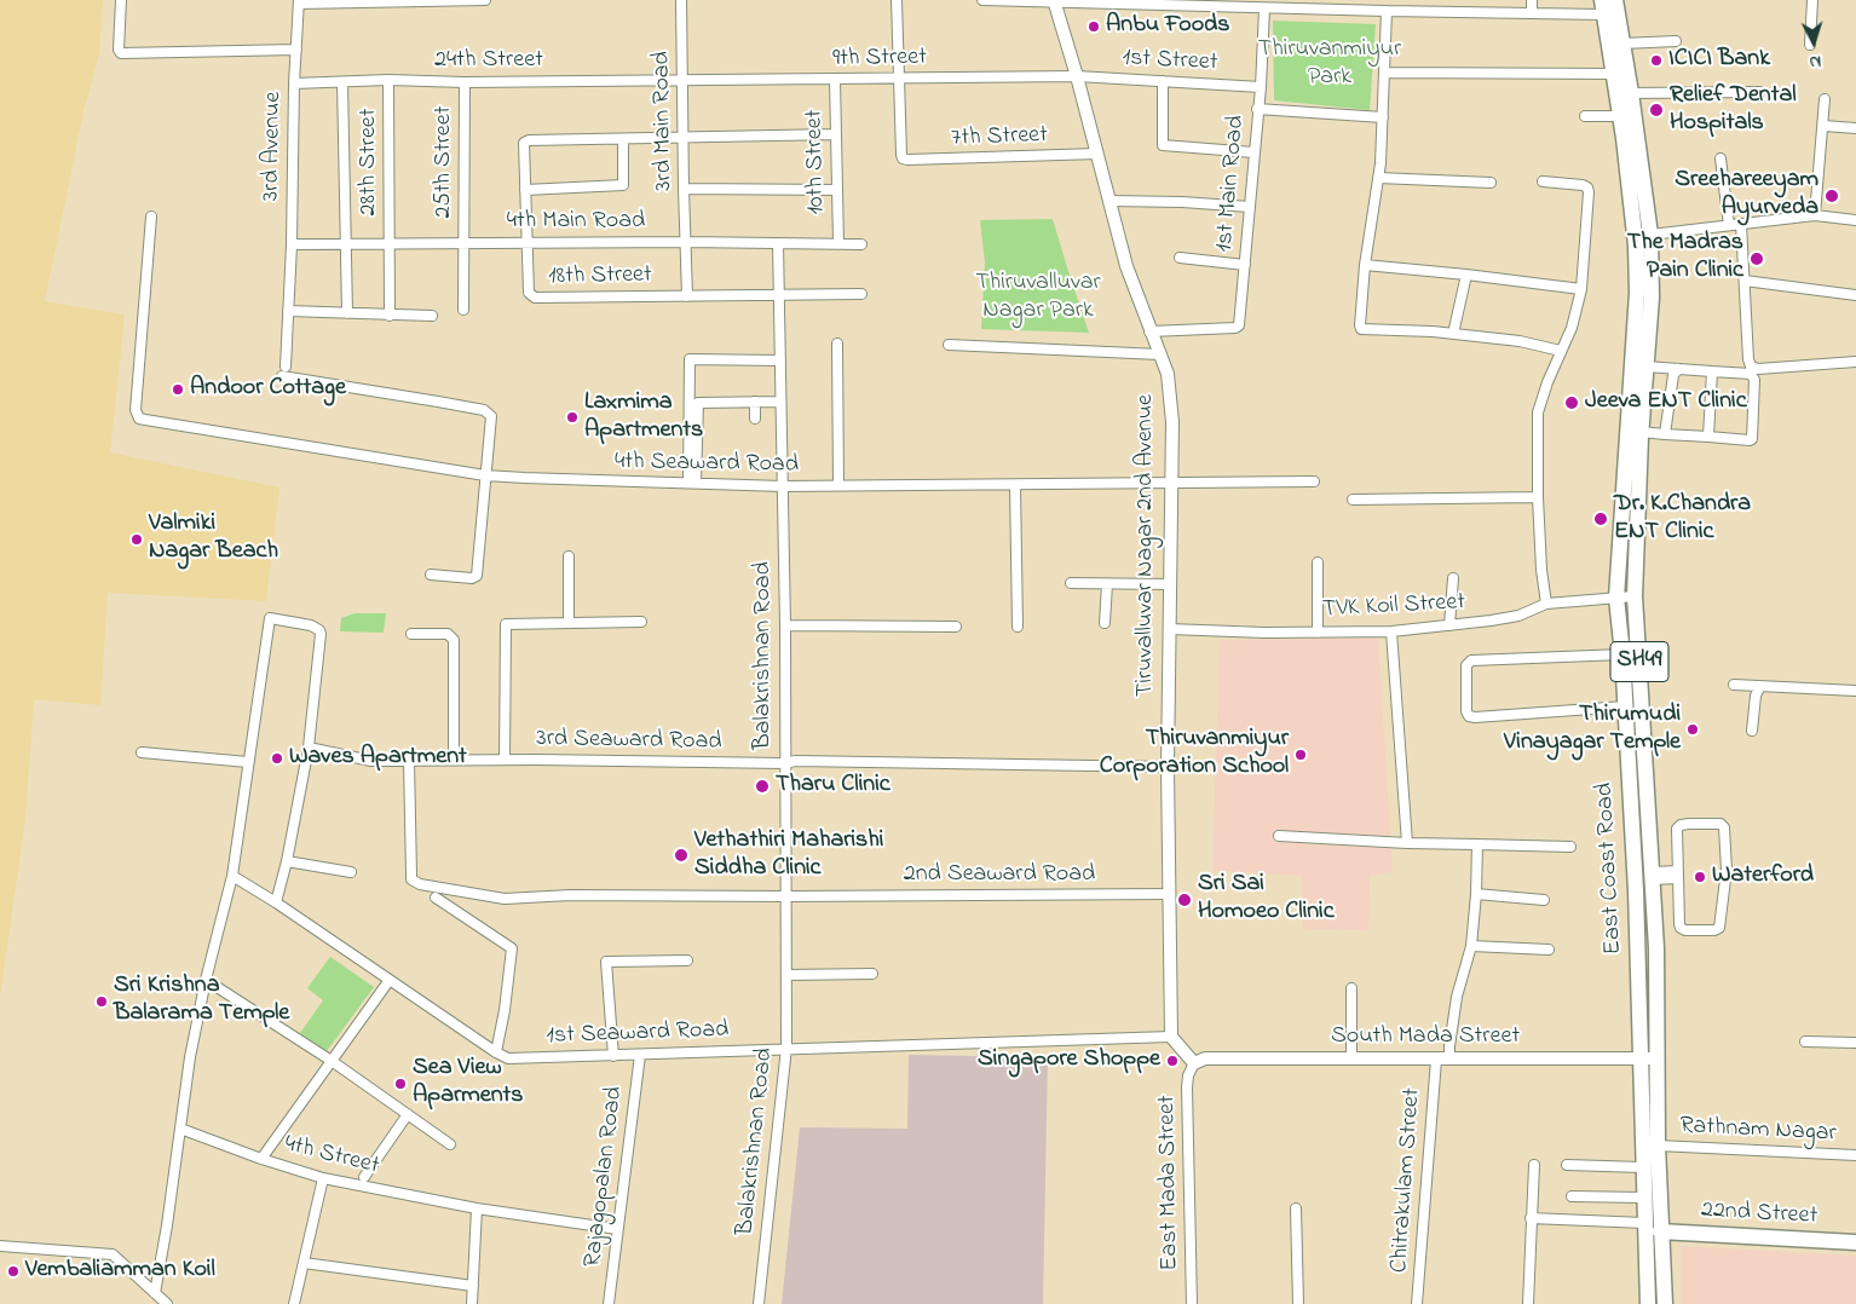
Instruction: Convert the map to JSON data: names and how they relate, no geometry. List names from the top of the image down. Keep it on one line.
{"streets":{"main road":["SH49","East Coast Road","22nd Street"],"street":["9th Street","24th Street","1st Street","3rd Main Road","7th Street","3rd Avenue","28th Street","25th Street","10th Street","1st Main Road","4th Main Road","18th Street","4th Seaward Road","Tiruvalluvar Nagar 2nd Avenue","TVK Koil Street","Balakrishnan Road","3rd Seaward Road","2nd Seaward Road","1st Seaward Road","South Mada Street","Rathnam Nagar","4th Street","Rajagopalan Road","Chitrakulam Street","East Mada Street"]},"crossings":[["9th Street","24th Street"],["9th Street","1st Street"],["9th Street","3rd Main Road"],["9th Street","7th Street"],["9th Street","10th Street"],["9th Street","Tiruvalluvar Nagar 2nd Avenue"],["24th Street","3rd Main Road"],["24th Street","3rd Avenue"],["24th Street","28th Street"],["24th Street","25th Street"],["1st Street","1st Main Road"],["1st Street","Tiruvalluvar Nagar 2nd Avenue"],["3rd Main Road","4th Main Road"],["3rd Main Road","18th Street"],["7th Street","Tiruvalluvar Nagar 2nd Avenue"],["3rd Avenue","4th Main Road"],["28th Street","4th Main Road"],["25th Street","4th Main Road"],["10th Street","4th Main Road"],["1st Main Road","Tiruvalluvar Nagar 2nd Avenue"],["4th Main Road","18th Street"],["4th Main Road","Balakrishnan Road"],["4th Seaward Road","Tiruvalluvar Nagar 2nd Avenue"],["4th Seaward Road","Balakrishnan Road"],["Tiruvalluvar Nagar 2nd Avenue","TVK Koil Street"],["Tiruvalluvar Nagar 2nd Avenue","3rd Seaward Road"],["Tiruvalluvar Nagar 2nd Avenue","2nd Seaward Road"],["Tiruvalluvar Nagar 2nd Avenue","1st Seaward Road"],["TVK Koil Street","East Coast Road"],["Balakrishnan Road","3rd Seaward Road"],["Balakrishnan Road","2nd Seaward Road"],["Balakrishnan Road","1st Seaward Road"],["SH49","East Coast Road"],["SH49","22nd Street"],["3rd Seaward Road","2nd Seaward Road"],["East Coast Road","South Mada Street"],["East Coast Road","Rathnam Nagar"],["East Coast Road","22nd Street"],["1st Seaward Road","Rajagopalan Road"],["South Mada Street","Chitrakulam Street"],["South Mada Street","East Mada Street"],["4th Street","Rajagopalan Road"]],"parks":["Thiruvanmiyur Park","Thiruvalluvar Nagar Park"],"places":["Anbu Foods","ICICI Bank","Relief Dental Hospitals","Sreehareeyam Ayurveda","The Madras Pain Clinic","Andoor Cottage","Jeeva ENT Clinic","Laxmima Apartments","Dr. K.Chandra ENT Clinic","Valmiki Nagar Beach","Thirumudi Vinayagar Temple","Thiruvanmiyur Corporation School","Waves Apartment","Tharu Clinic","Vethathiri Maharishi Siddha Clinic","Waterford","Sri Sai Homoeo Clinic","Sri Krishna Balarama Temple","Singapore Shoppe","Sea View Aparments","Vembaliamman Koil"],"north":"bottom"}
